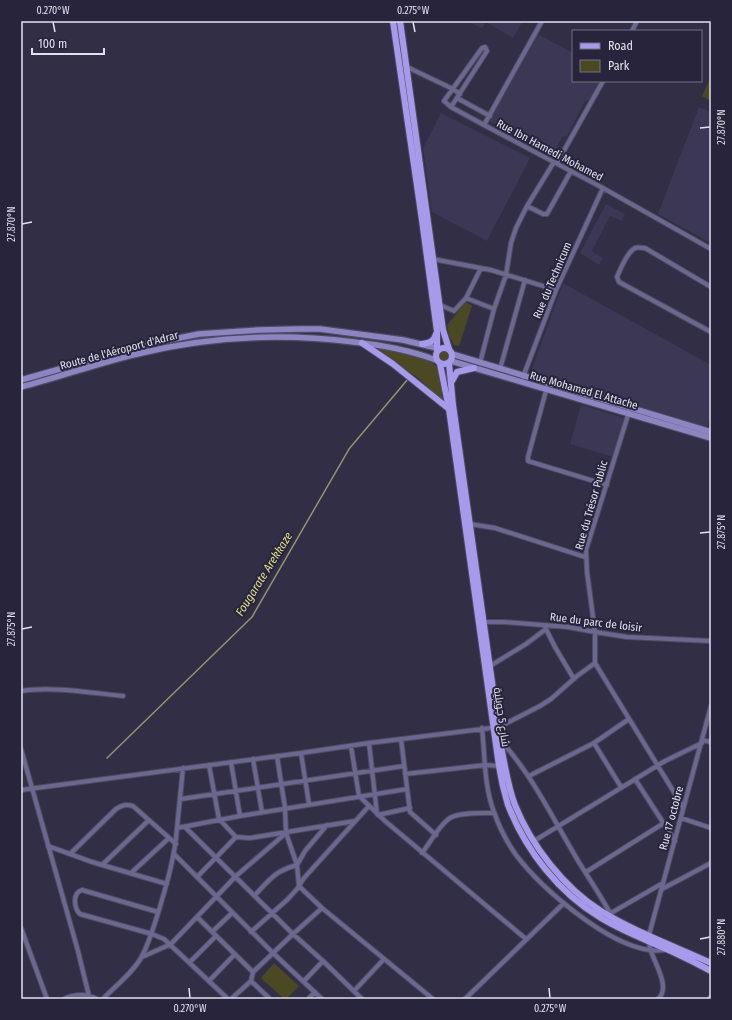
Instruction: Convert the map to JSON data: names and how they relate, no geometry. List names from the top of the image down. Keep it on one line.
{"streets":{"main road":["Route de l'Aéroport d'Adrar","Rue Mohamed El Attache","شارع 5 جويلية"],"street":["Rue Ibn Hamedi Mohamed","Rue du Technicum","Rue du Trésor Public","Rue du parc de loisir","Rue 17 octobre"]},"crossings":[["Rue Ibn Hamedi Mohamed","Rue du Technicum"],["Rue du Technicum","Rue Mohamed El Attache"],["Route de l'Aéroport d'Adrar","Rue Mohamed El Attache"],["Route de l'Aéroport d'Adrar","شارع 5 جويلية"],["Rue Mohamed El Attache","Rue du Trésor Public"],["Rue Mohamed El Attache","شارع 5 جويلية"],["Rue du Trésor Public","Rue du parc de loisir"],["Rue du parc de loisir","شارع 5 جويلية"],["شارع 5 جويلية","Rue 17 octobre"]],"water":["Fougarate Arekkaze"],"legend":["Road","Park"],"scale_bar":"100 m","coordinates":["0.270°W","0.275°W","27.870°N","27.875°N","27.880°N"]}
